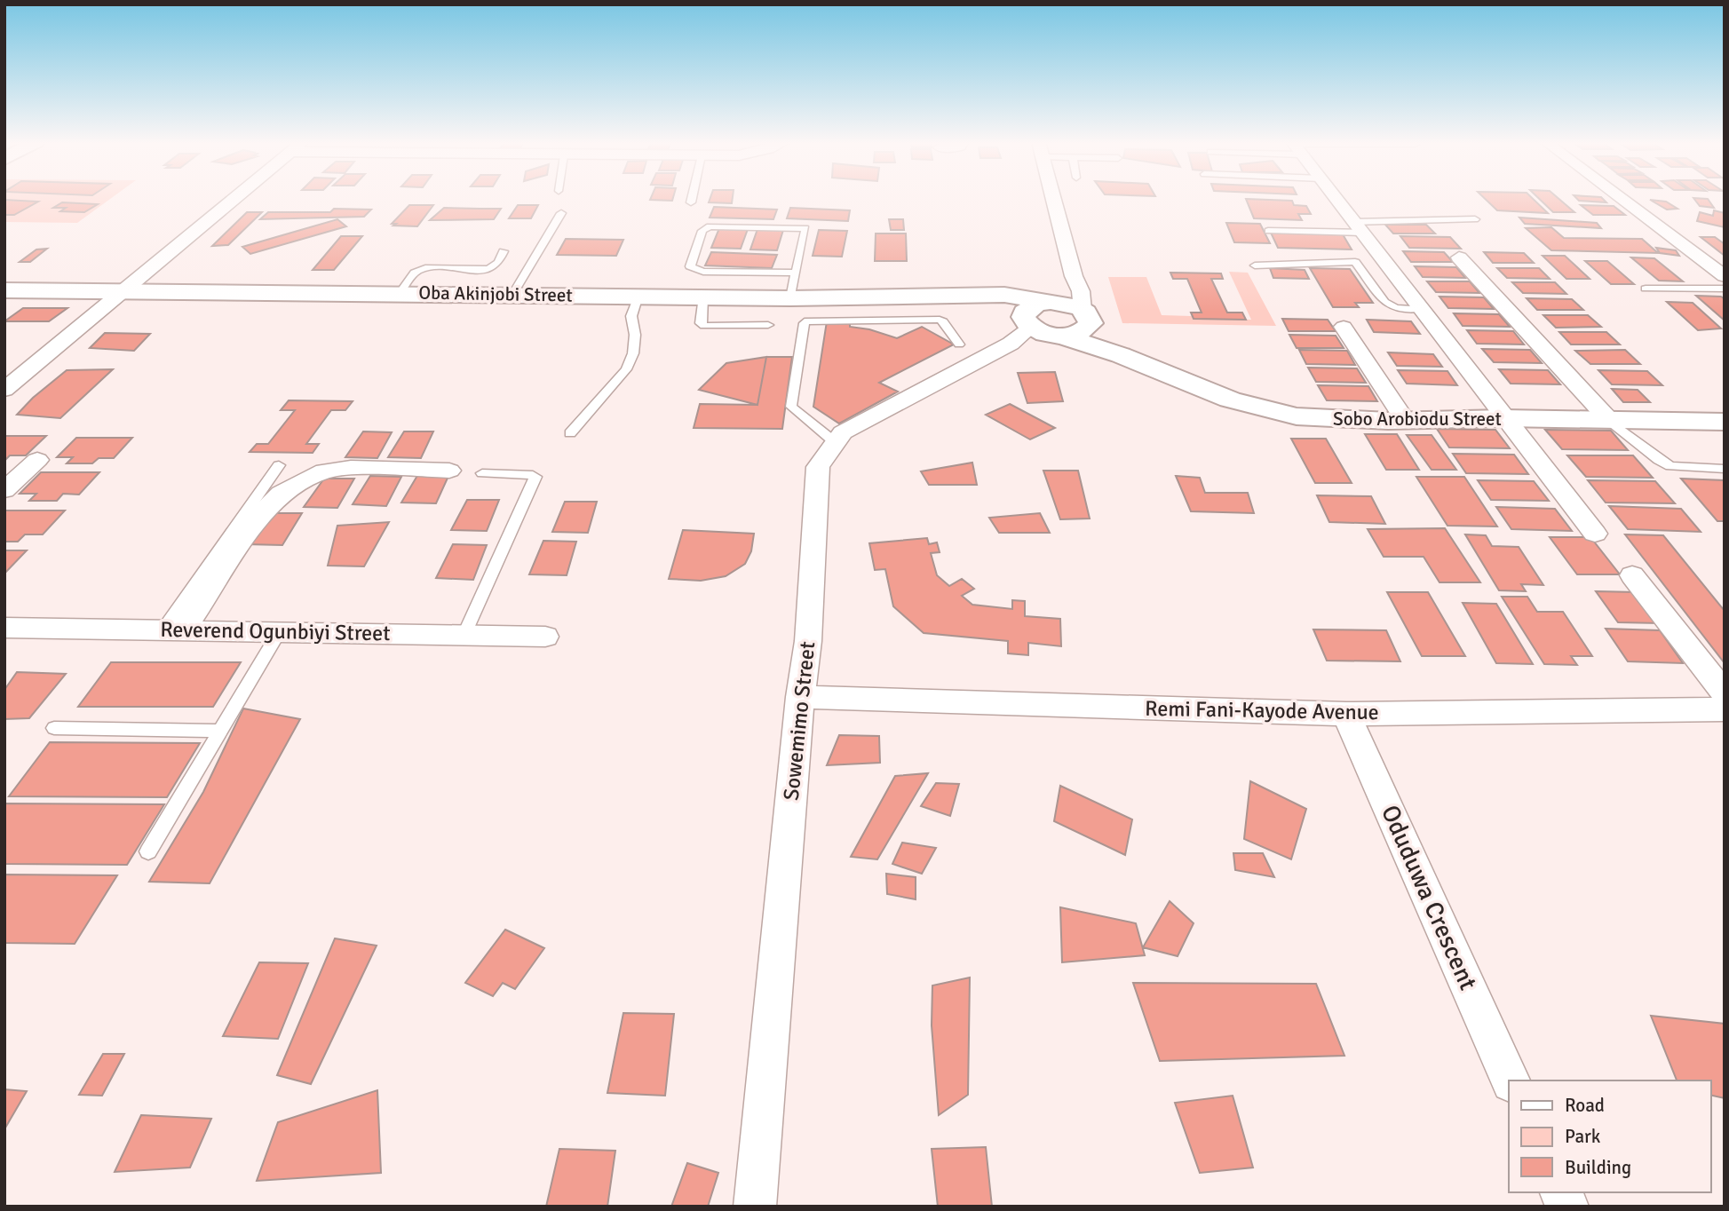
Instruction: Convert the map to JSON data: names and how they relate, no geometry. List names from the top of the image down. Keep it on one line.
{"streets":{"street":["Oba Akinjobi Street","Sobo Arobiodu Street","Reverend Ogunbiyi Street","Remi Fani-Kayode Avenue","Sowemimo Street","Oduduwa Crescent"]},"crossings":[["Oba Akinjobi Street","Sobo Arobiodu Street"],["Oba Akinjobi Street","Sowemimo Street"],["Remi Fani-Kayode Avenue","Sowemimo Street"],["Remi Fani-Kayode Avenue","Oduduwa Crescent"]],"legend":["Road","Park","Building"]}
